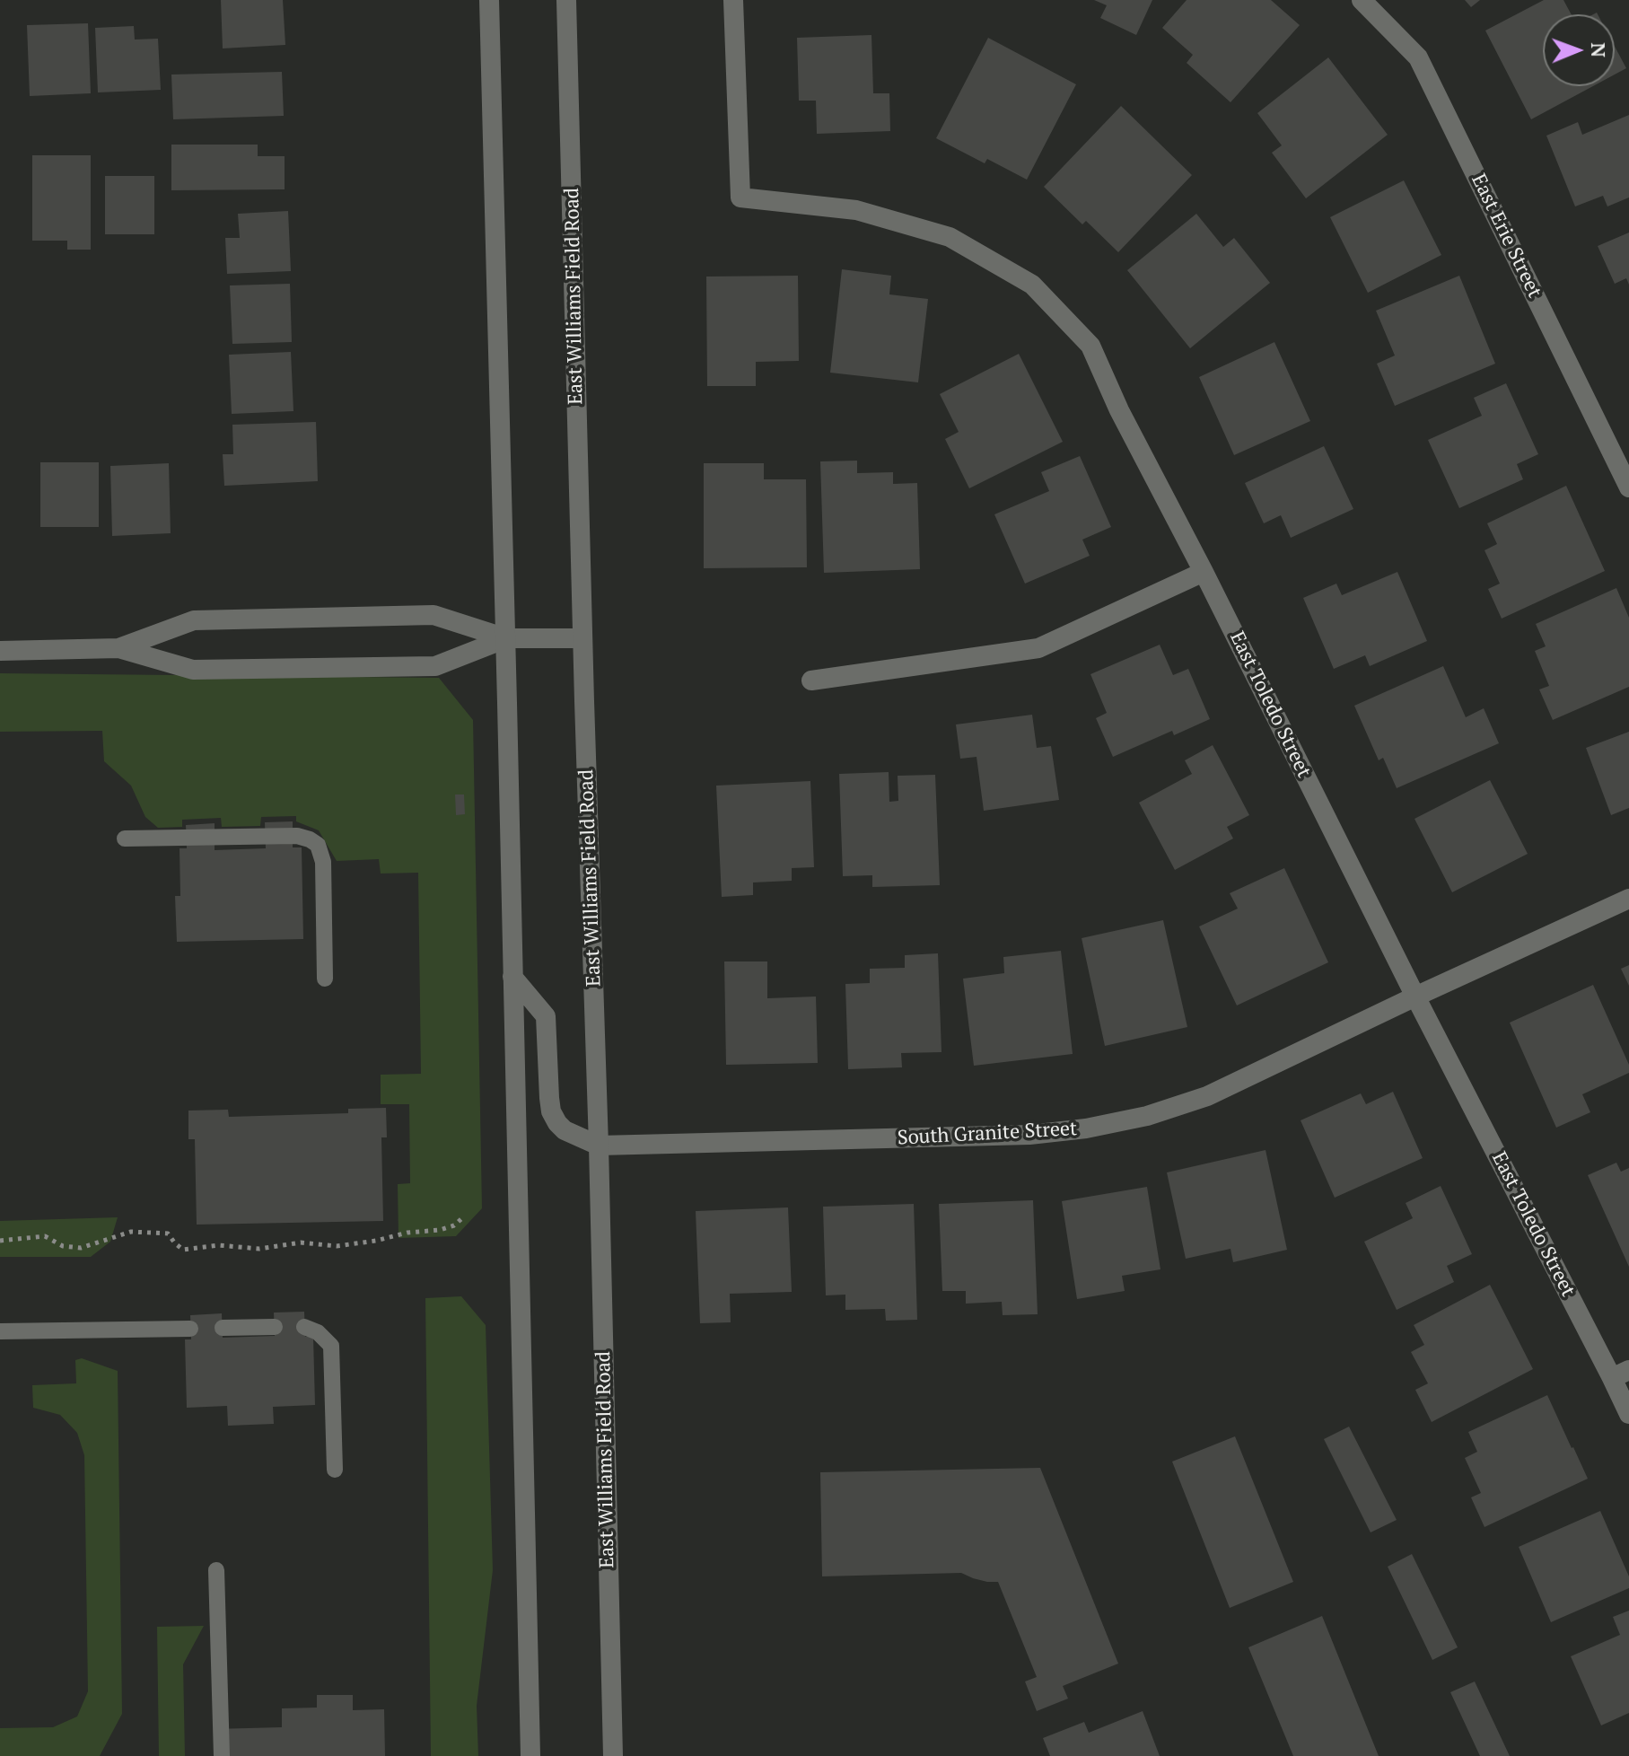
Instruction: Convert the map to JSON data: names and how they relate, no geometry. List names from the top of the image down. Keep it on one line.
{"streets":{"street":["East Erie Street","East Williams Field Road","East Toledo Street","South Granite Street"]},"crossings":[["East Williams Field Road","South Granite Street"],["East Toledo Street","South Granite Street"]],"north":"right"}
